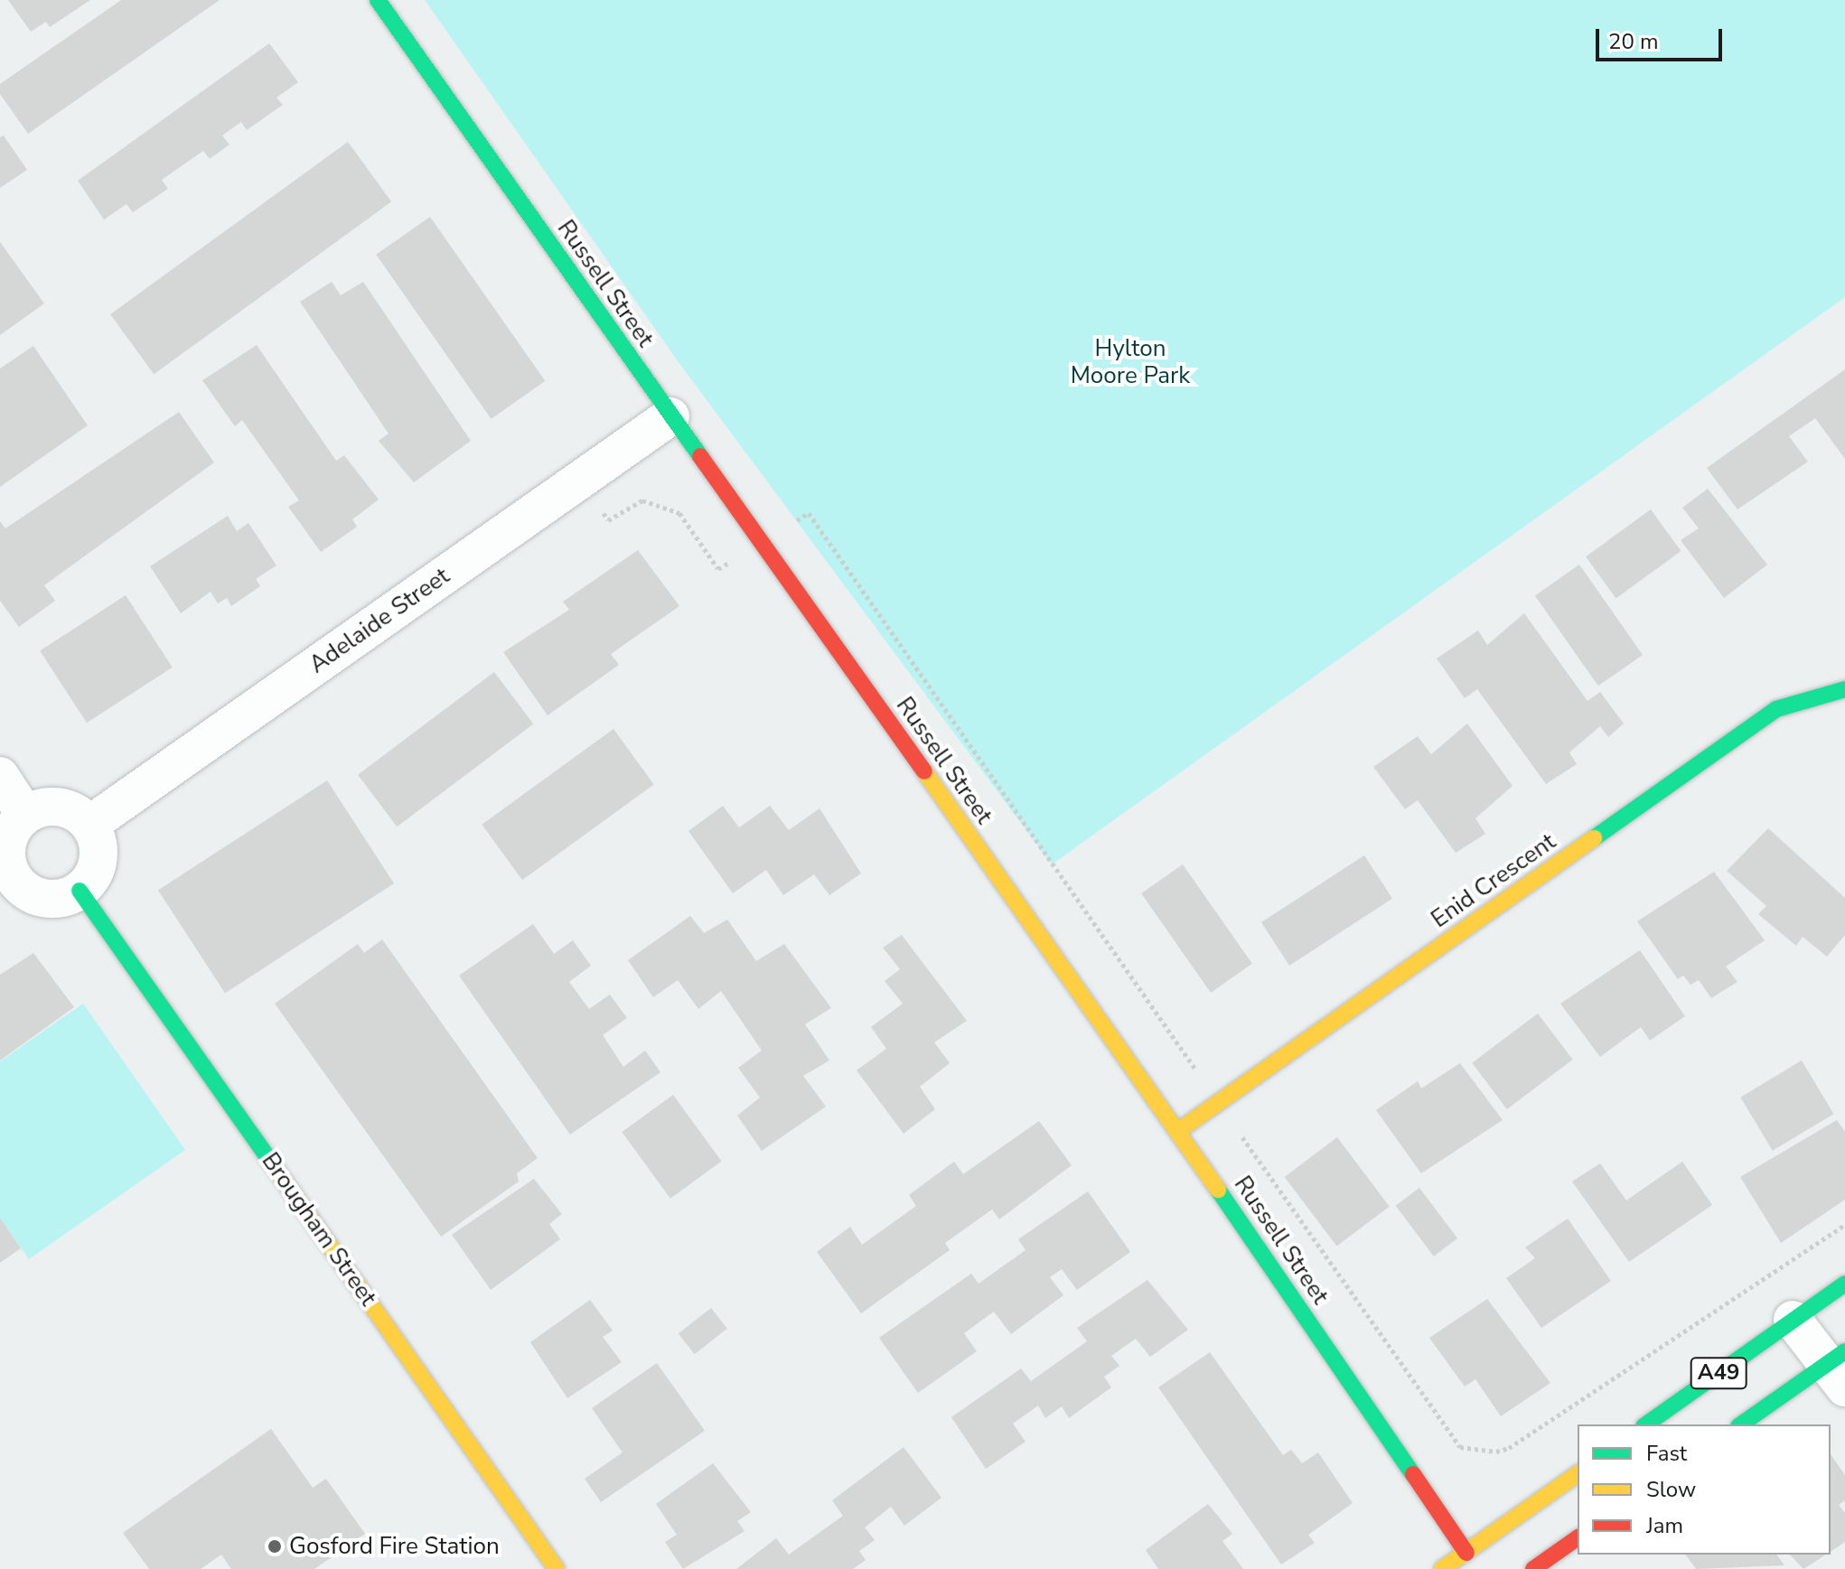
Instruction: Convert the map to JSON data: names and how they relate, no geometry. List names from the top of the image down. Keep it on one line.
{"streets":{"main road":["Russell Street","Enid Crescent","Brougham Street","A49"],"street":["Adelaide Street"]},"crossings":[["Russell Street","Adelaide Street"],["Russell Street","Enid Crescent"],["Adelaide Street","Brougham Street"]],"parks":["Hylton Moore Park"],"places":["Gosford Fire Station"],"legend":["Fast","Slow","Jam"],"scale_bar":"20 m"}
